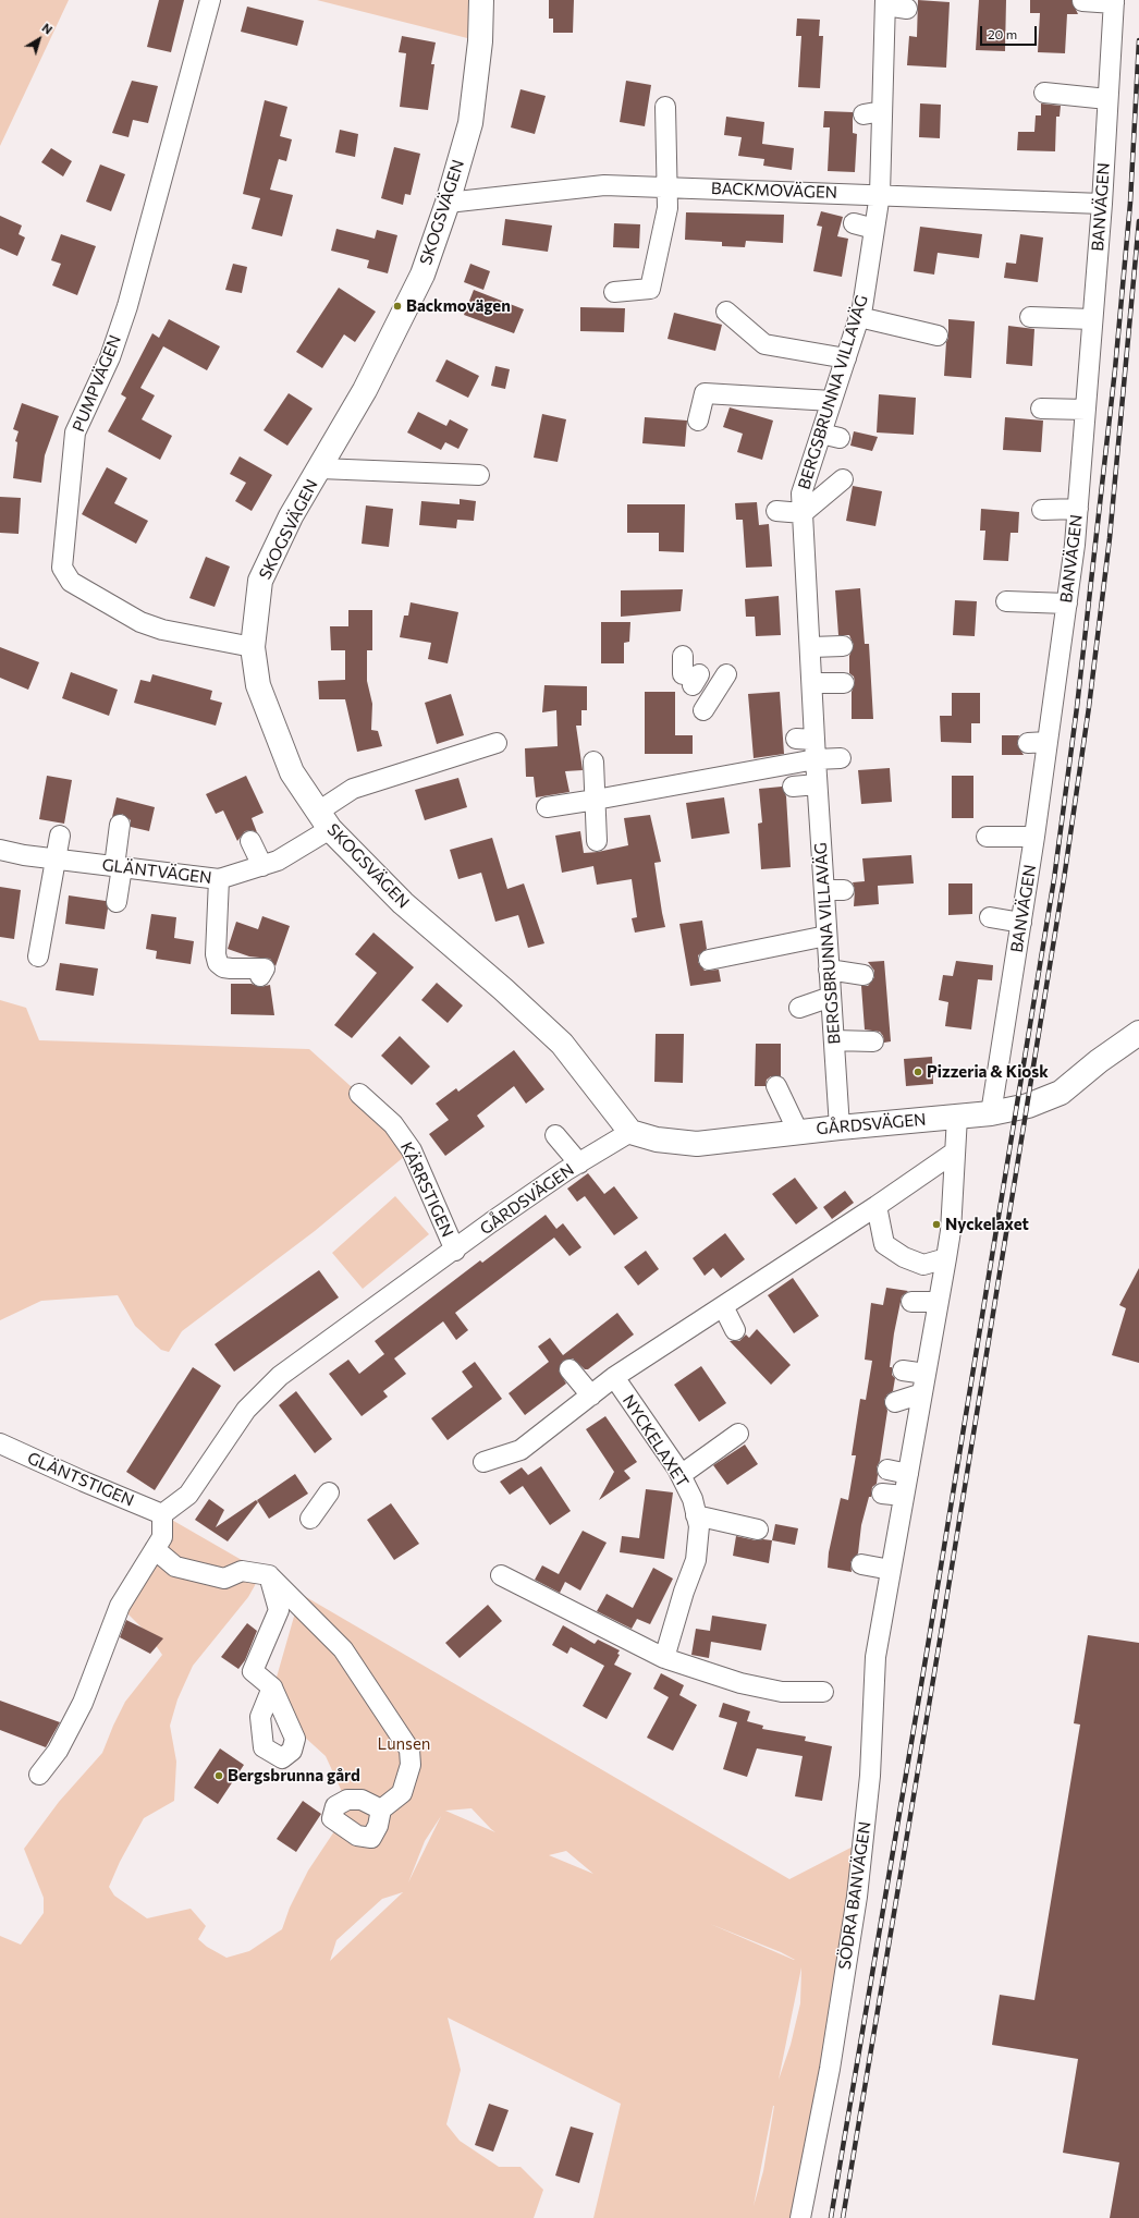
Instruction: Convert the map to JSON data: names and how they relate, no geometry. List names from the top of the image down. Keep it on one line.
{"streets":{"street":["BACKMOVÄGEN","BANVÄGEN","SKOGSVÄGEN","PUMPVÄGEN","BERGSBRUNNA VILLAVÄG","GLÄNTVÄGEN","GÅRDSVÄGEN","KÄRRSTIGEN","NYCKELAXET","GLÄNTSTIGEN","SÖDRA BANVÄGEN"]},"crossings":[["BACKMOVÄGEN","BANVÄGEN"],["BACKMOVÄGEN","SKOGSVÄGEN"],["BACKMOVÄGEN","BERGSBRUNNA VILLAVÄG"],["BANVÄGEN","GÅRDSVÄGEN"],["SKOGSVÄGEN","PUMPVÄGEN"],["SKOGSVÄGEN","GLÄNTVÄGEN"],["SKOGSVÄGEN","GÅRDSVÄGEN"],["BERGSBRUNNA VILLAVÄG","GÅRDSVÄGEN"],["GÅRDSVÄGEN","KÄRRSTIGEN"],["GÅRDSVÄGEN","GLÄNTSTIGEN"],["GÅRDSVÄGEN","SÖDRA BANVÄGEN"],["NYCKELAXET","SÖDRA BANVÄGEN"]],"parks":["Lunsen"],"places":["Backmovägen","Pizzeria & Kiosk","Nyckelaxet","Bergsbrunna gård"],"scale_bar":"20 m","north":"top right"}
